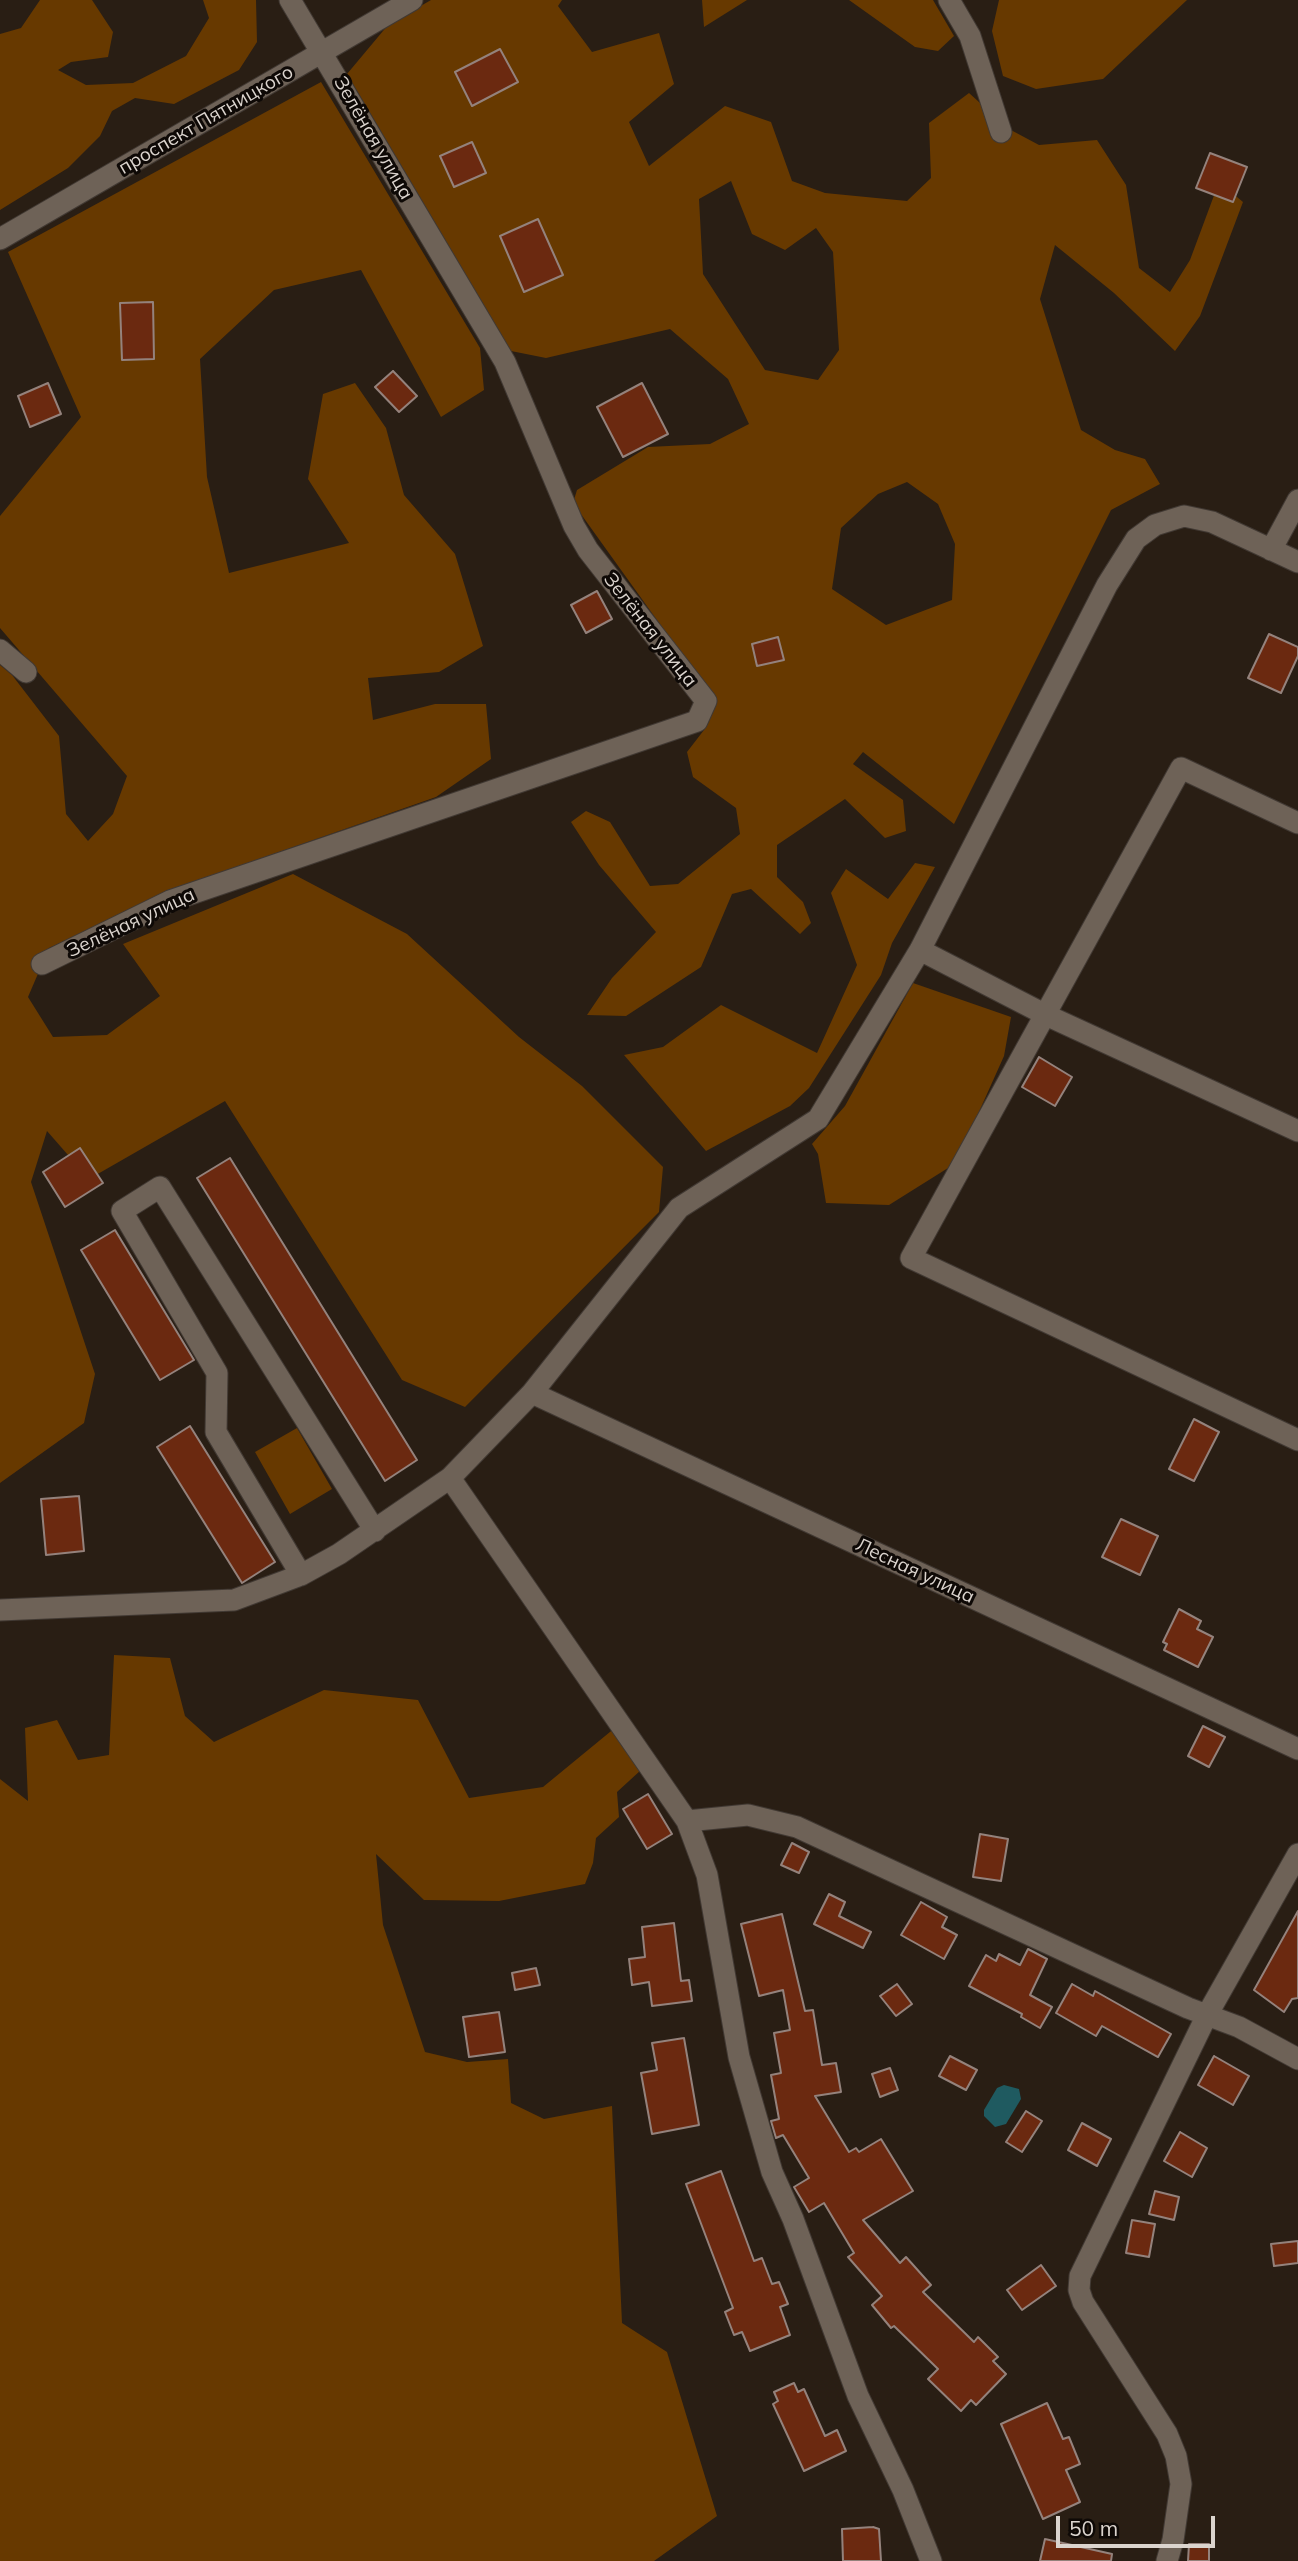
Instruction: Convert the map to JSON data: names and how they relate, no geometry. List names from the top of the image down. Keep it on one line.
{"streets":{"street":["проспект Пятницкого","Зелёная улица","Лесная улица"]},"crossings":[["проспект Пятницкого","Зелёная улица"]],"scale_bar":"50 m"}
